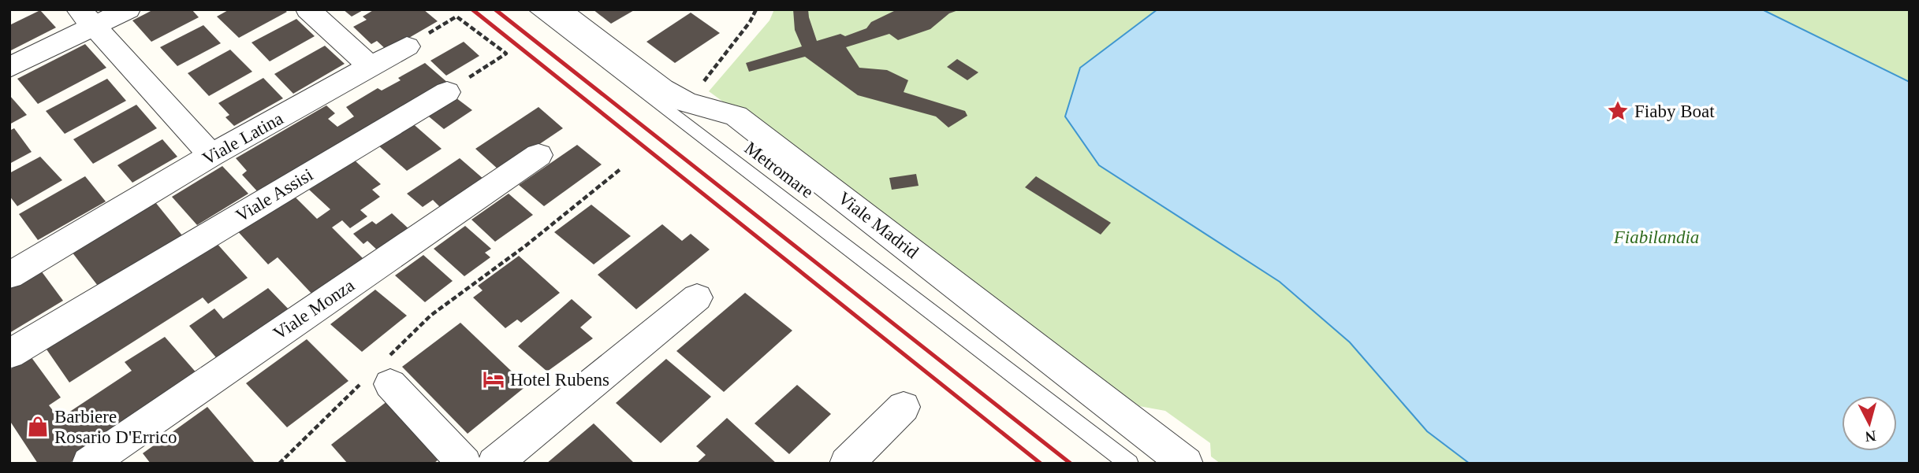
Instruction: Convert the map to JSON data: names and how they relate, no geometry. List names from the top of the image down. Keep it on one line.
{"streets":{"street":["Viale Latina","Viale Assisi","Viale Madrid","Viale Monza"],"lane":["Metromare"]},"parks":["Fiabilandia"],"places":{"place":["Fiaby Boat"],"hotel":["Hotel Rubens"],"shop":["Barbiere Rosario D'Errico"]},"north":"bottom"}
